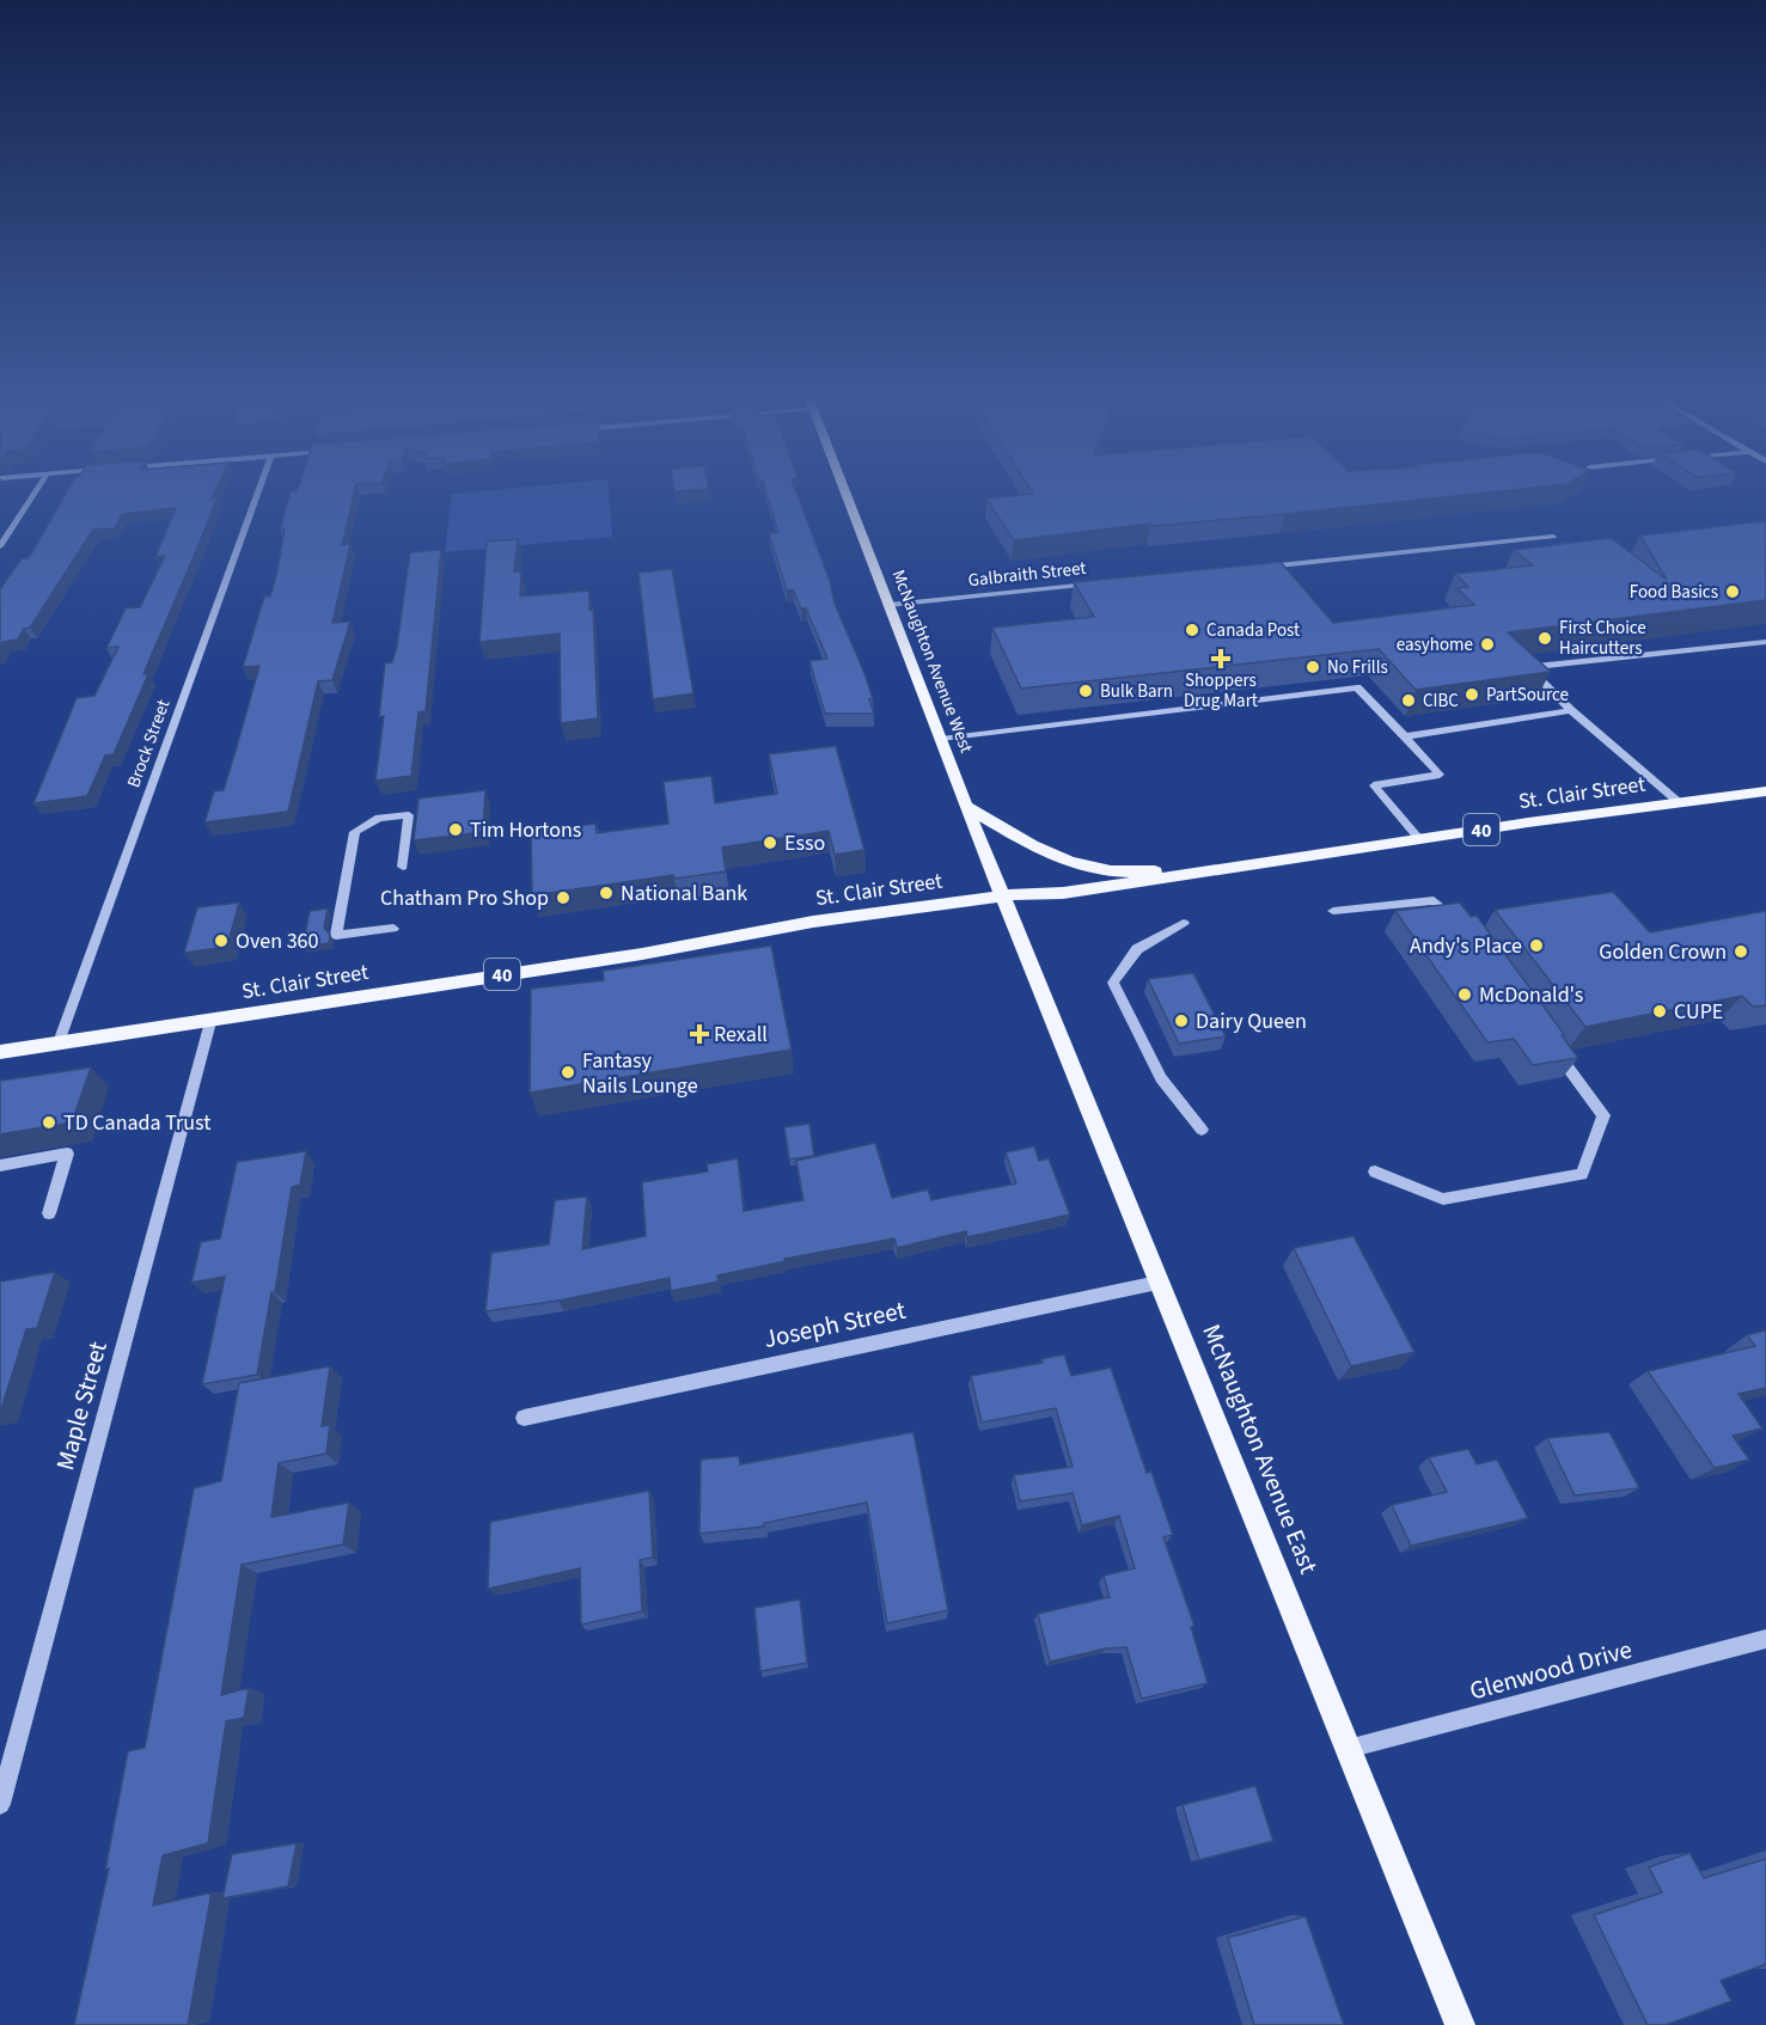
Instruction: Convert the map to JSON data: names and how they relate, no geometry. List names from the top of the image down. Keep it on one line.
{"streets":{"main road":["McNaughton Avenue West","St. Clair Street","40","McNaughton Avenue East"],"street":["Galbraith Street","Brock Street","Joseph Street","Maple Street","Glenwood Drive"]},"crossings":[["Galbraith Street","McNaughton Avenue West"],["McNaughton Avenue West","St. Clair Street"],["McNaughton Avenue West","McNaughton Avenue East"],["Brock Street","St. Clair Street"],["St. Clair Street","Maple Street"],["St. Clair Street","McNaughton Avenue East"],["Joseph Street","McNaughton Avenue East"],["McNaughton Avenue East","Glenwood Drive"]],"places":{"other":["Food Basics","Canada Post","First Choice Haircutters","easyhome","No Frills","Bulk Barn","PartSource","CIBC","Tim Hortons","Esso","National Bank","Chatham Pro Shop","Oven 360","Andy's Place","Golden Crown","McDonald's","CUPE","Dairy Queen","Fantasy Nails Lounge","TD Canada Trust"],"health":["Shoppers Drug Mart","Rexall"]}}
